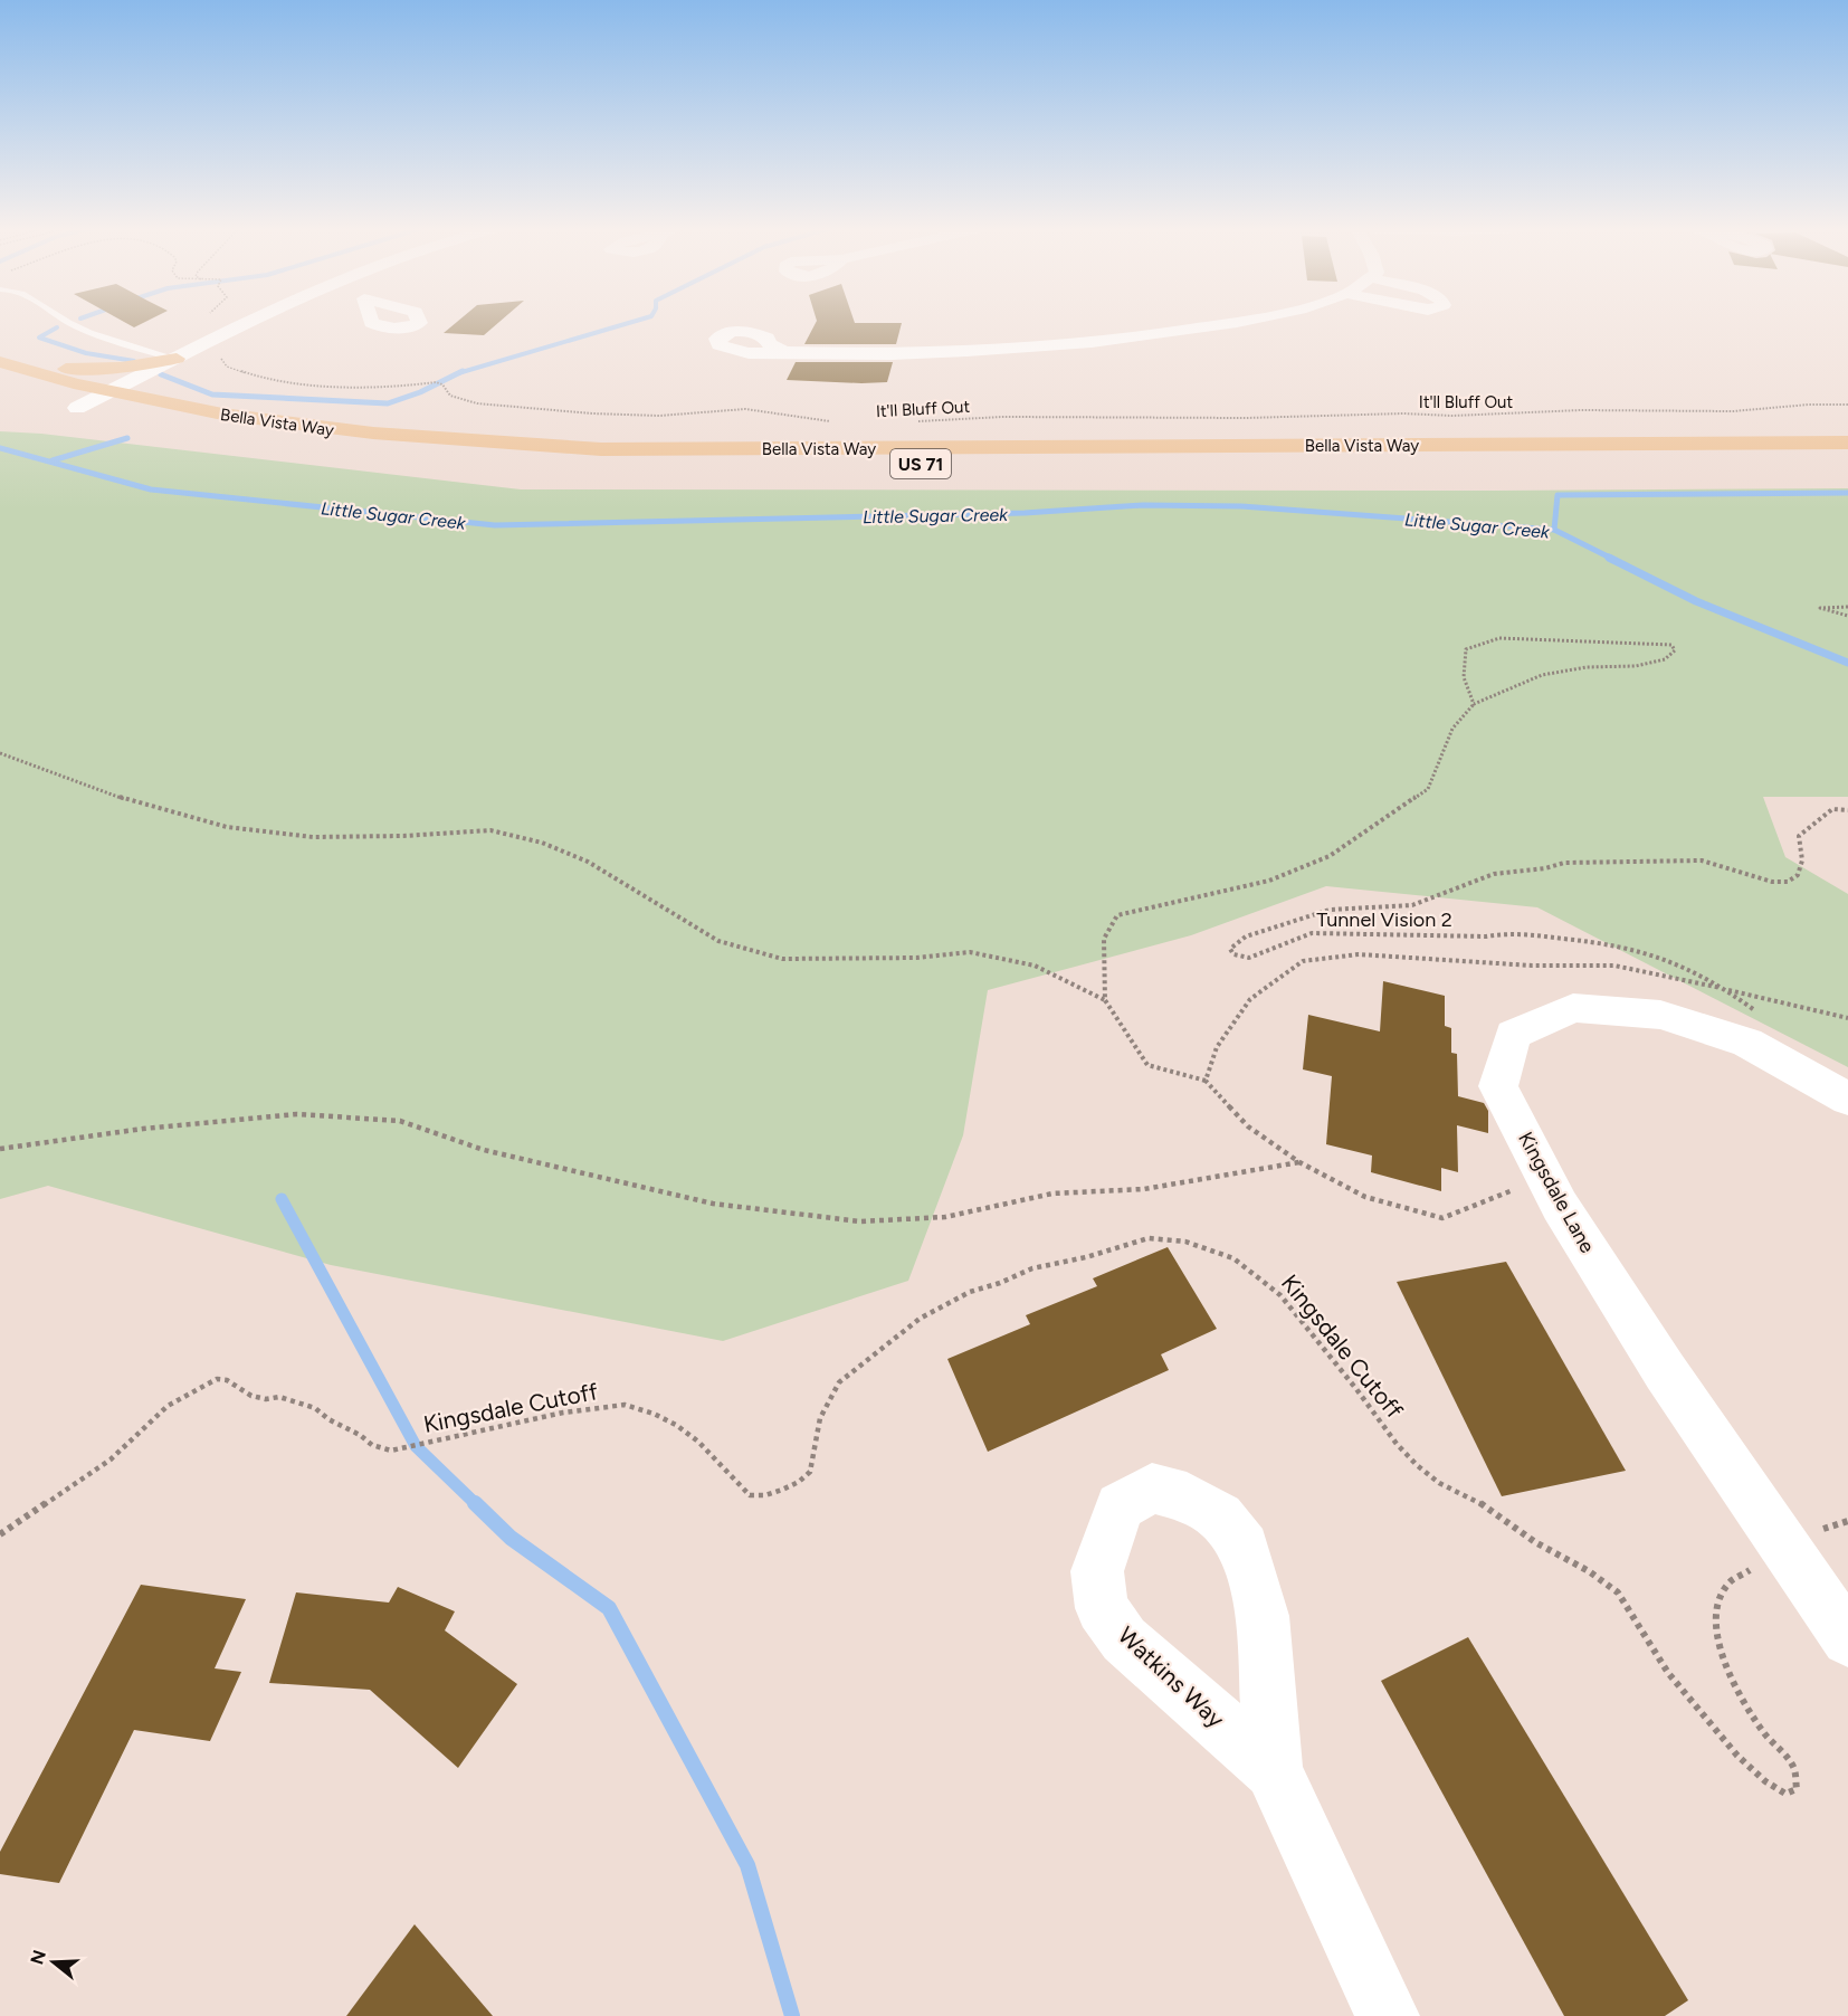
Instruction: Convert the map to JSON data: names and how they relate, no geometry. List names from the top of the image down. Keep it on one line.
{"streets":{"main road":["Bella Vista Way","US 71"],"street":["Kingsdale Lane","Watkins Way"],"path":["It'll Bluff Out","Tunnel Vision 2","Kingsdale Cutoff"]},"crossings":[["Kingsdale Lane","Kingsdale Cutoff"]],"water":["Little Sugar Creek"],"north":"left"}
